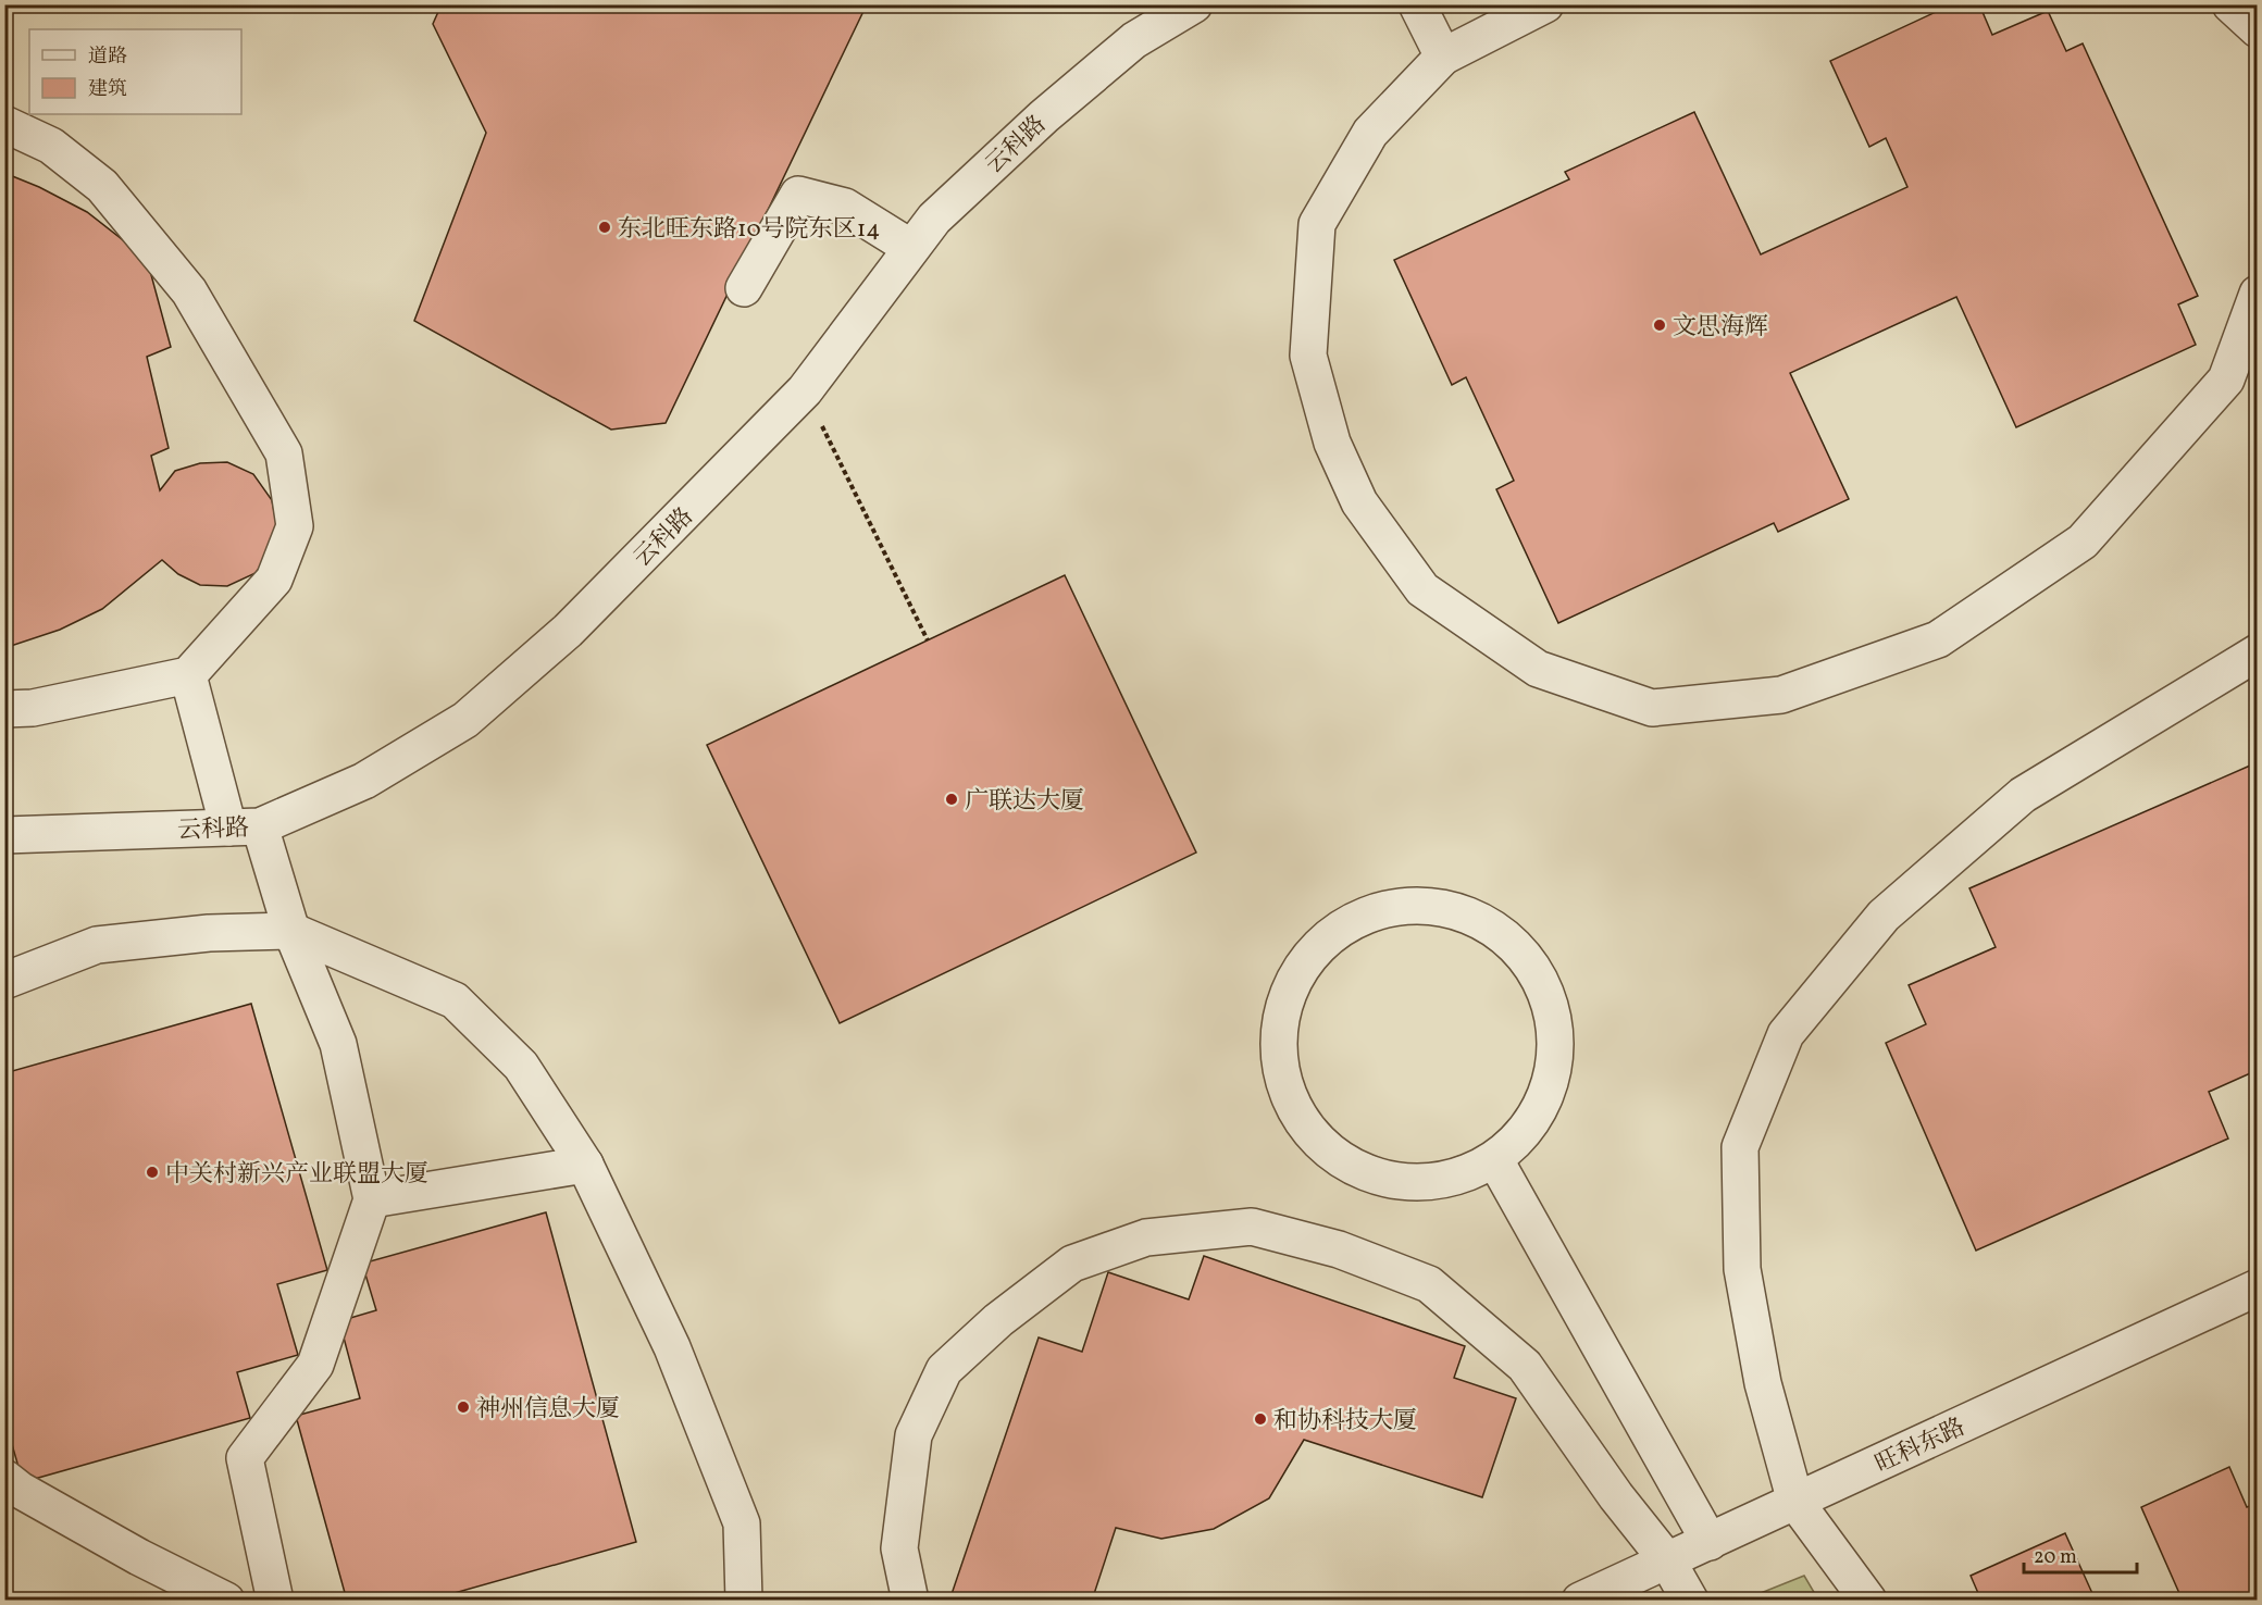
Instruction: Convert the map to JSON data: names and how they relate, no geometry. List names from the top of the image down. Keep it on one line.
{"streets":{"street":["云科路","旺科东路"]},"places":["东北旺东路10号院东区14","文思海辉","广联达大厦","中关村新兴产业联盟大厦","神州信息大厦","和协科技大厦"],"legend":["道路","建筑"],"scale_bar":"20 m"}
